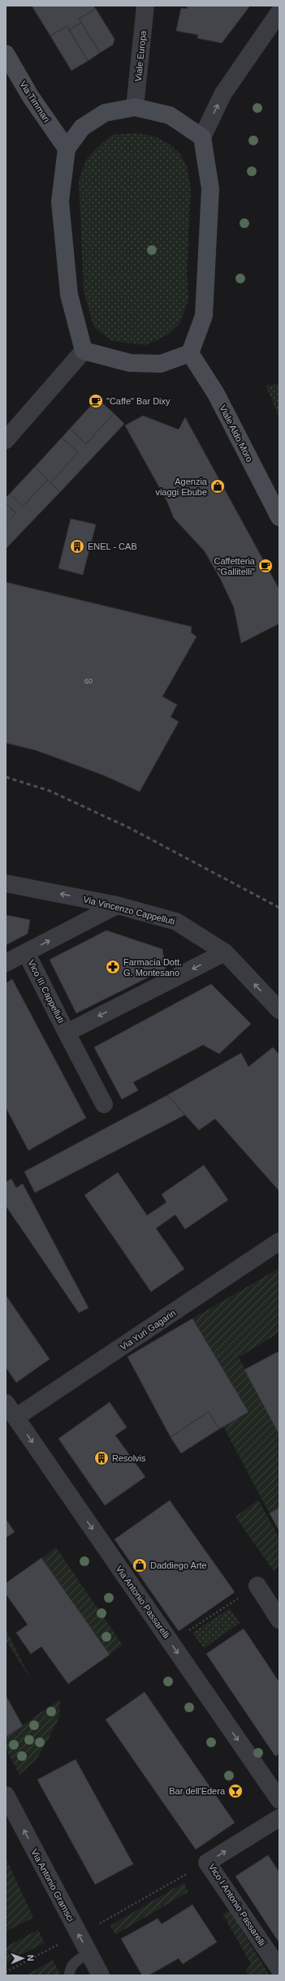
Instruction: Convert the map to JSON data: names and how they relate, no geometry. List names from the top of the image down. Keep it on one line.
{"streets":{"main road":["Via Timmari","Viale Aldo Moro"],"street":["Viale Europa","Via Vincenzo Cappelluti","Vico III Cappelluti","Via Yuri Gagarin","Via Antonio Passarelli","Via Antonio Gramsci","Vico I Antonio Passarelli"]},"crossings":[["Via Vincenzo Cappelluti","Vico III Cappelluti"],["Via Yuri Gagarin","Via Antonio Passarelli"]],"one_way":["Via Vincenzo Cappelluti","Via Antonio Passarelli","Via Antonio Gramsci","Vico I Antonio Passarelli"],"places":{"cafe":["\"Caffe\" Bar Dixy","Caffetteria \"Gallitelli\""],"shop":["Agenzia viaggi Ebube","Daddiego Arte"],"building":["ENEL - CAB","Resolvis"],"pharmacy":["Farmacia Dott. G. Montesano"],"bar":["Bar dell'Edera"]},"house_numbers":["60"],"north":"right"}
